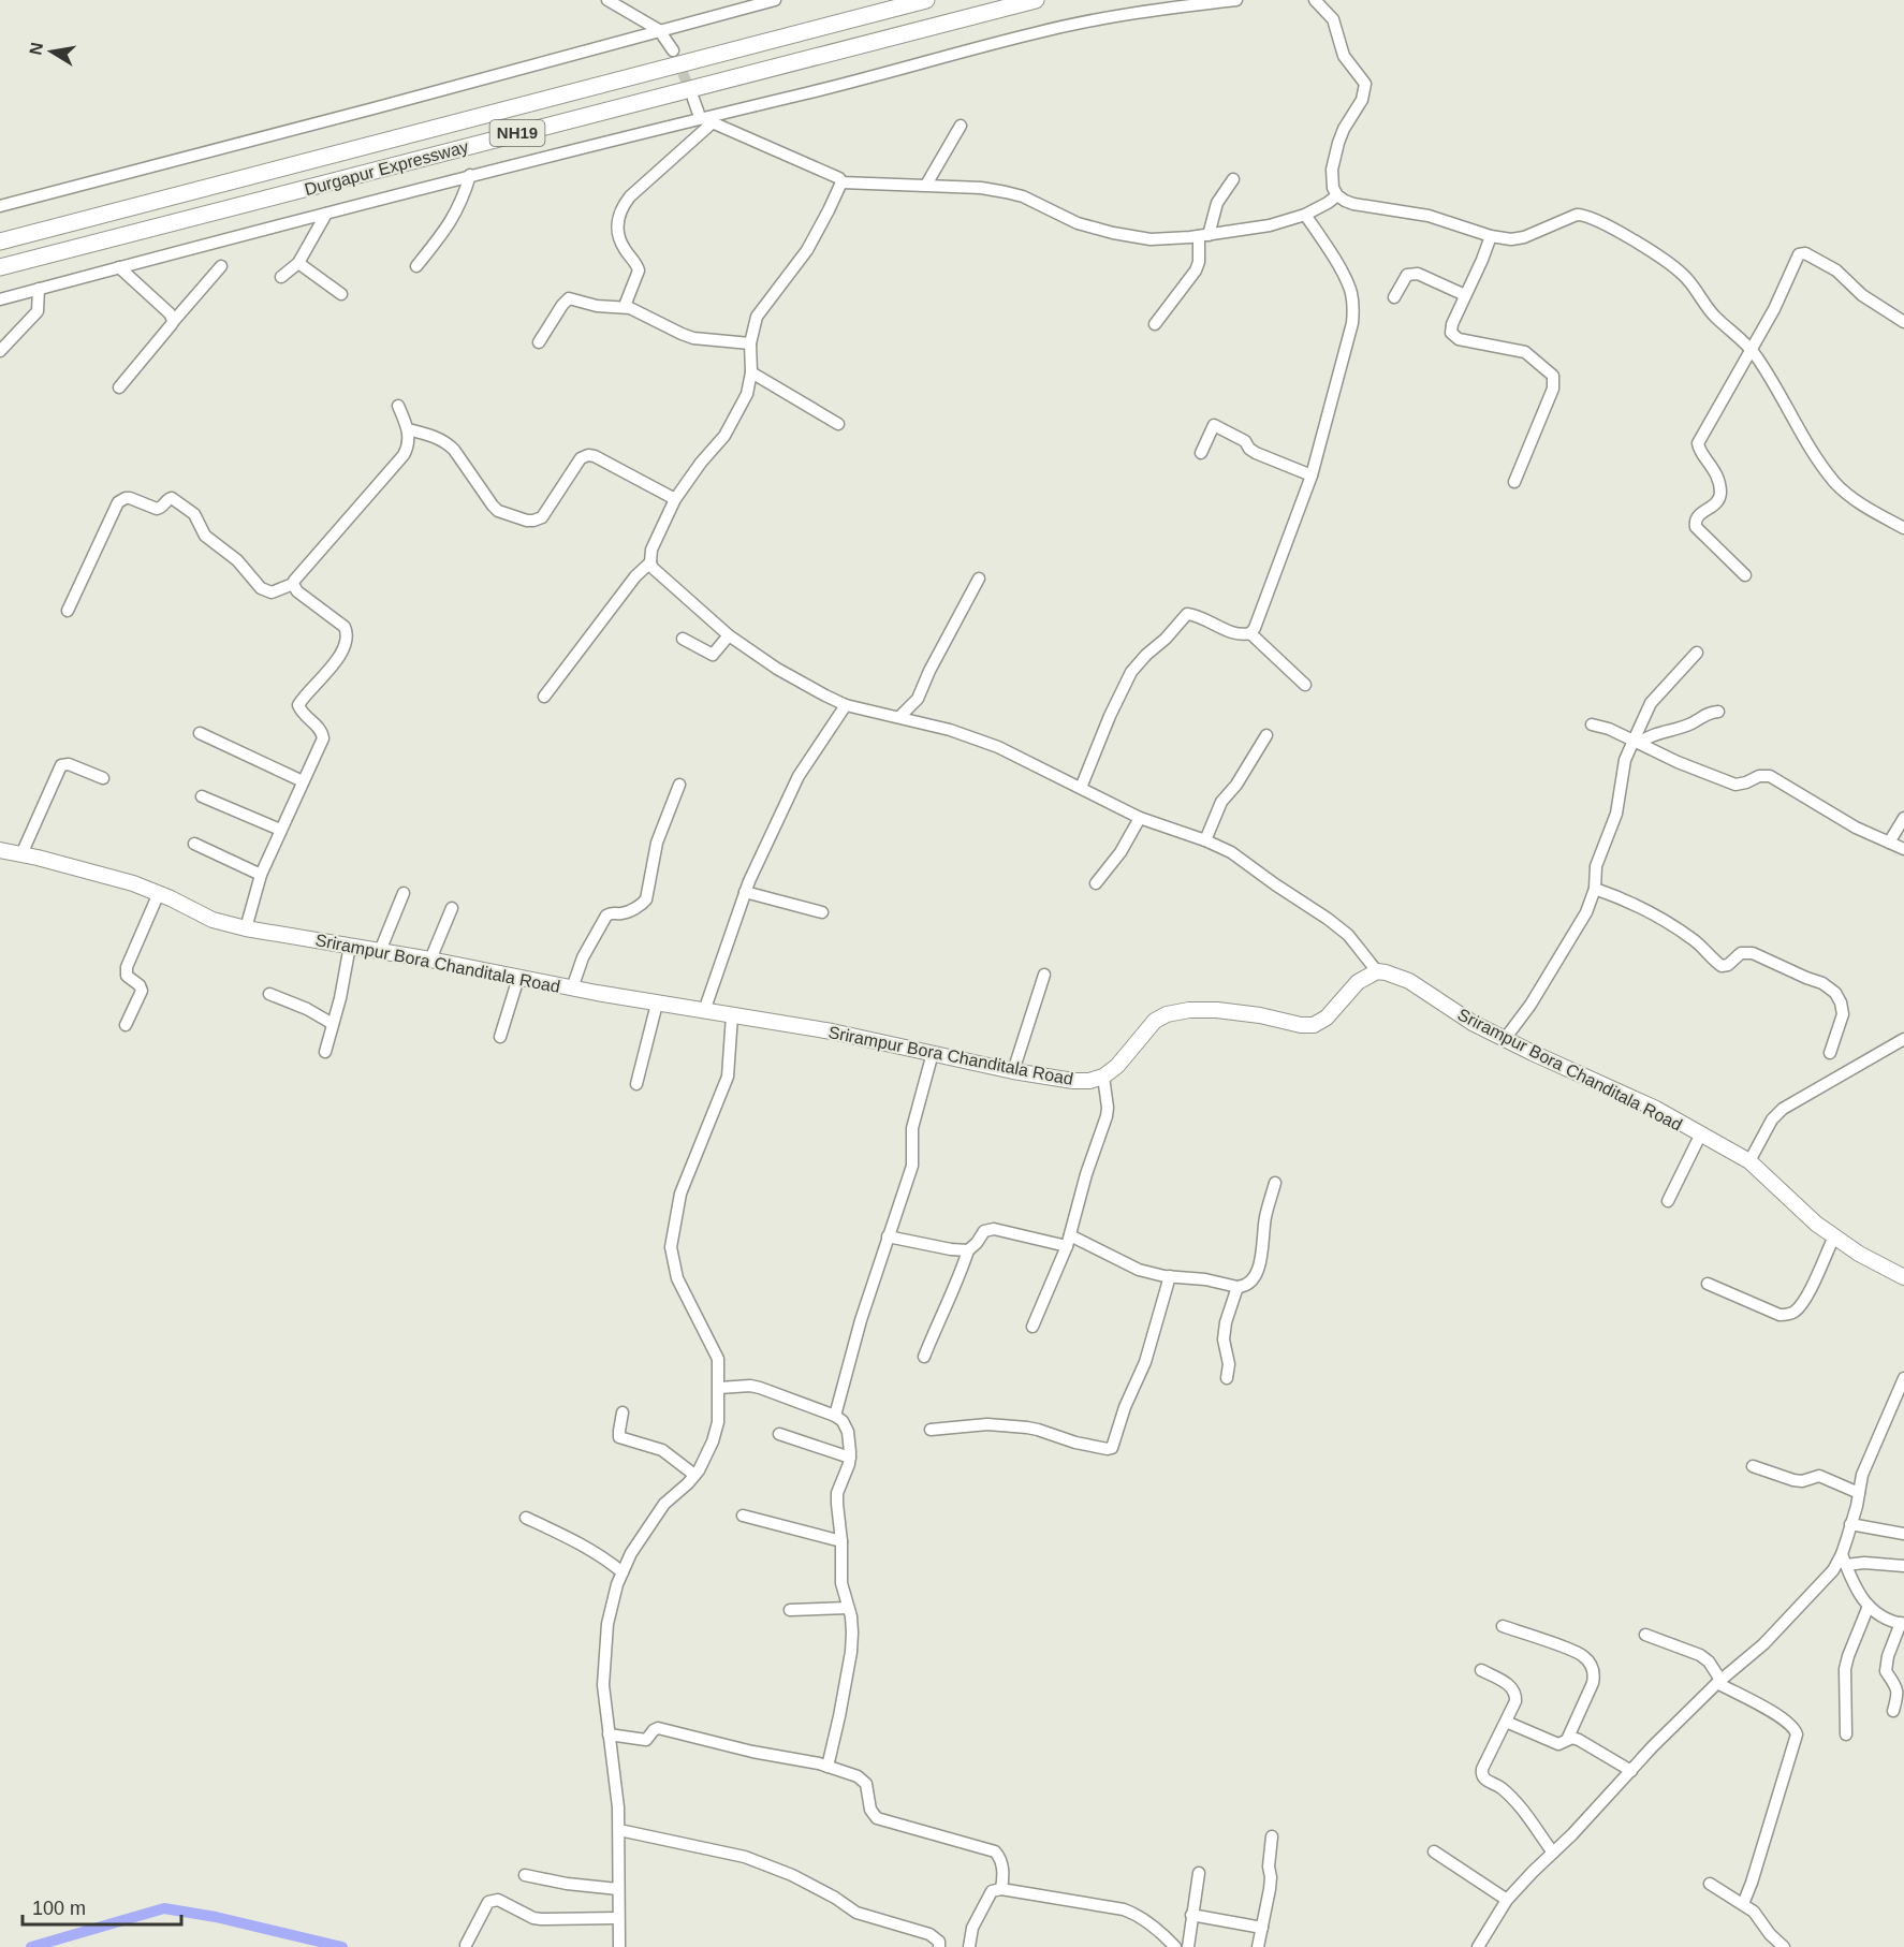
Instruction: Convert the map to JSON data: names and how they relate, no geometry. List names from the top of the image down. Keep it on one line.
{"streets":{"highway":["NH19","Durgapur Expressway"],"main road":["Srirampur Bora Chanditala Road"]},"scale_bar":"100 m","north":"left"}
